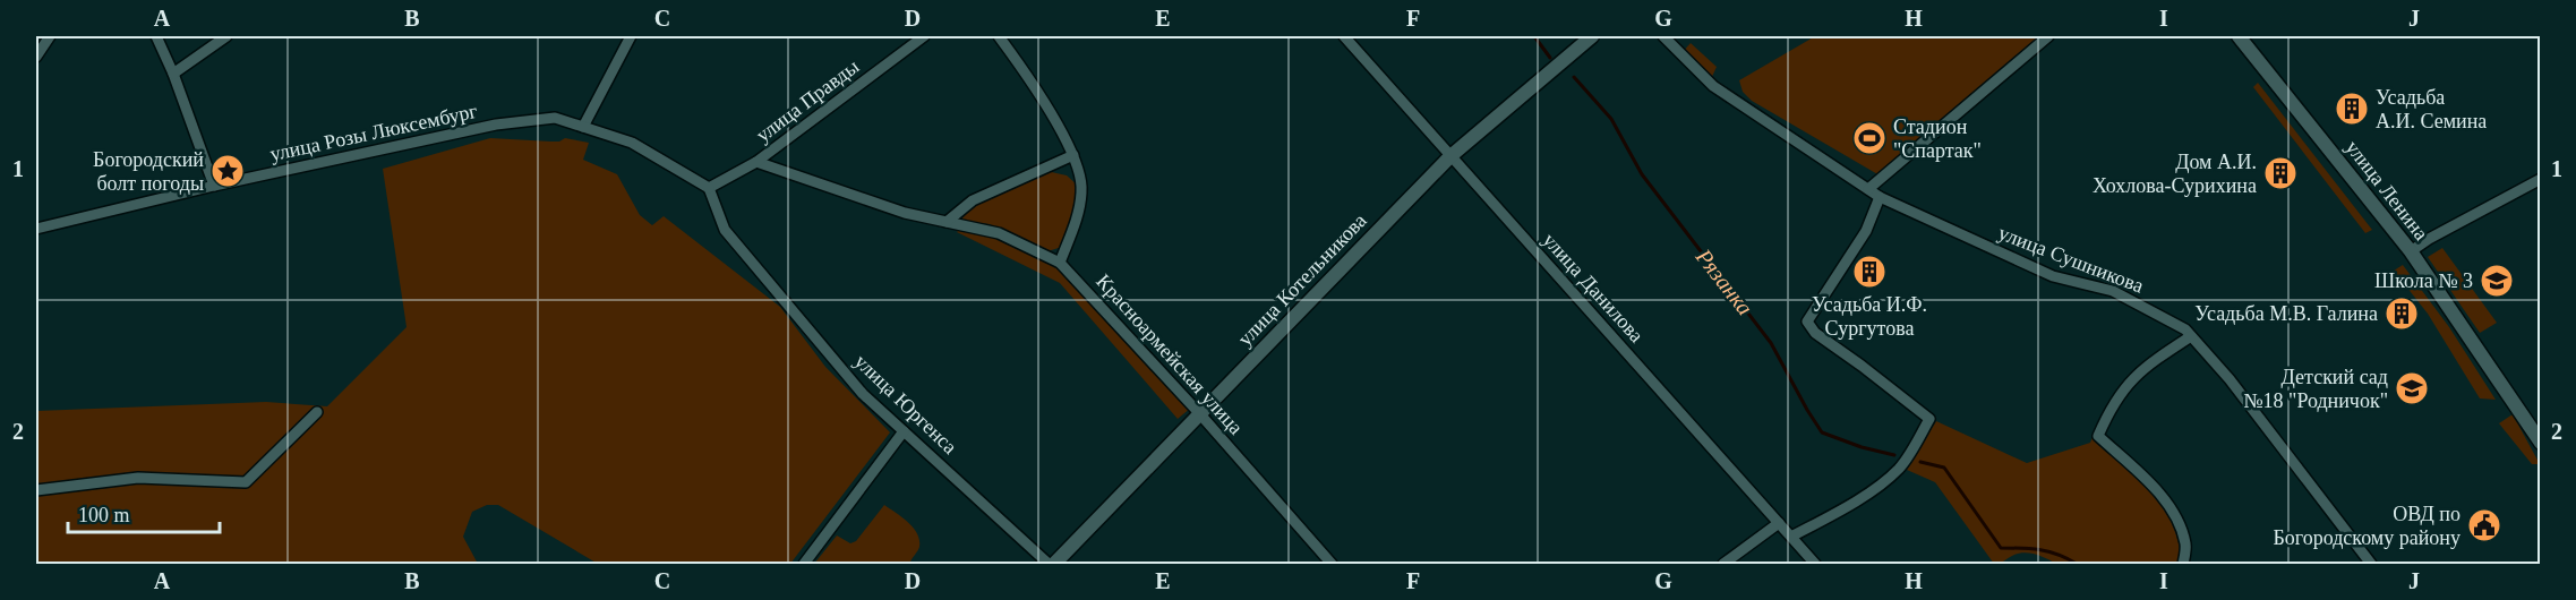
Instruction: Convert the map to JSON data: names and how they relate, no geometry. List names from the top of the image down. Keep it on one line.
{"streets":{"street":["улица Правды","улица Розы Люксембург","улица Ленина","улица Сушникова","улица Котельникова","улица Данилова","Красноармейская улица","улица Юргенса"]},"crossings":[["улица Правды","улица Розы Люксембург"],["улица Правды","Красноармейская улица"],["улица Правды","улица Юргенса"],["улица Розы Люксембург","улица Юргенса"],["улица Котельникова","улица Данилова"],["улица Котельникова","Красноармейская улица"]],"water":["Рязанка"],"places":{"building":["Усадьба А.И. Семина","Дом А.И. Хохлова-Сурихина","Усадьба И.Ф. Сургутова","Усадьба М.В. Галина"],"sports":["Стадион \"Спартак\""],"place":["Богородский болт погоды"],"school or university":["Школа № 3","Детский сад №18 \"Родничок\""],"public building":["ОВД по Богородскому району"]},"scale_bar":"100 m","grid":{"columns":["A","B","C","D","E","F","G","H","I","J"],"rows":["1","2"]}}
